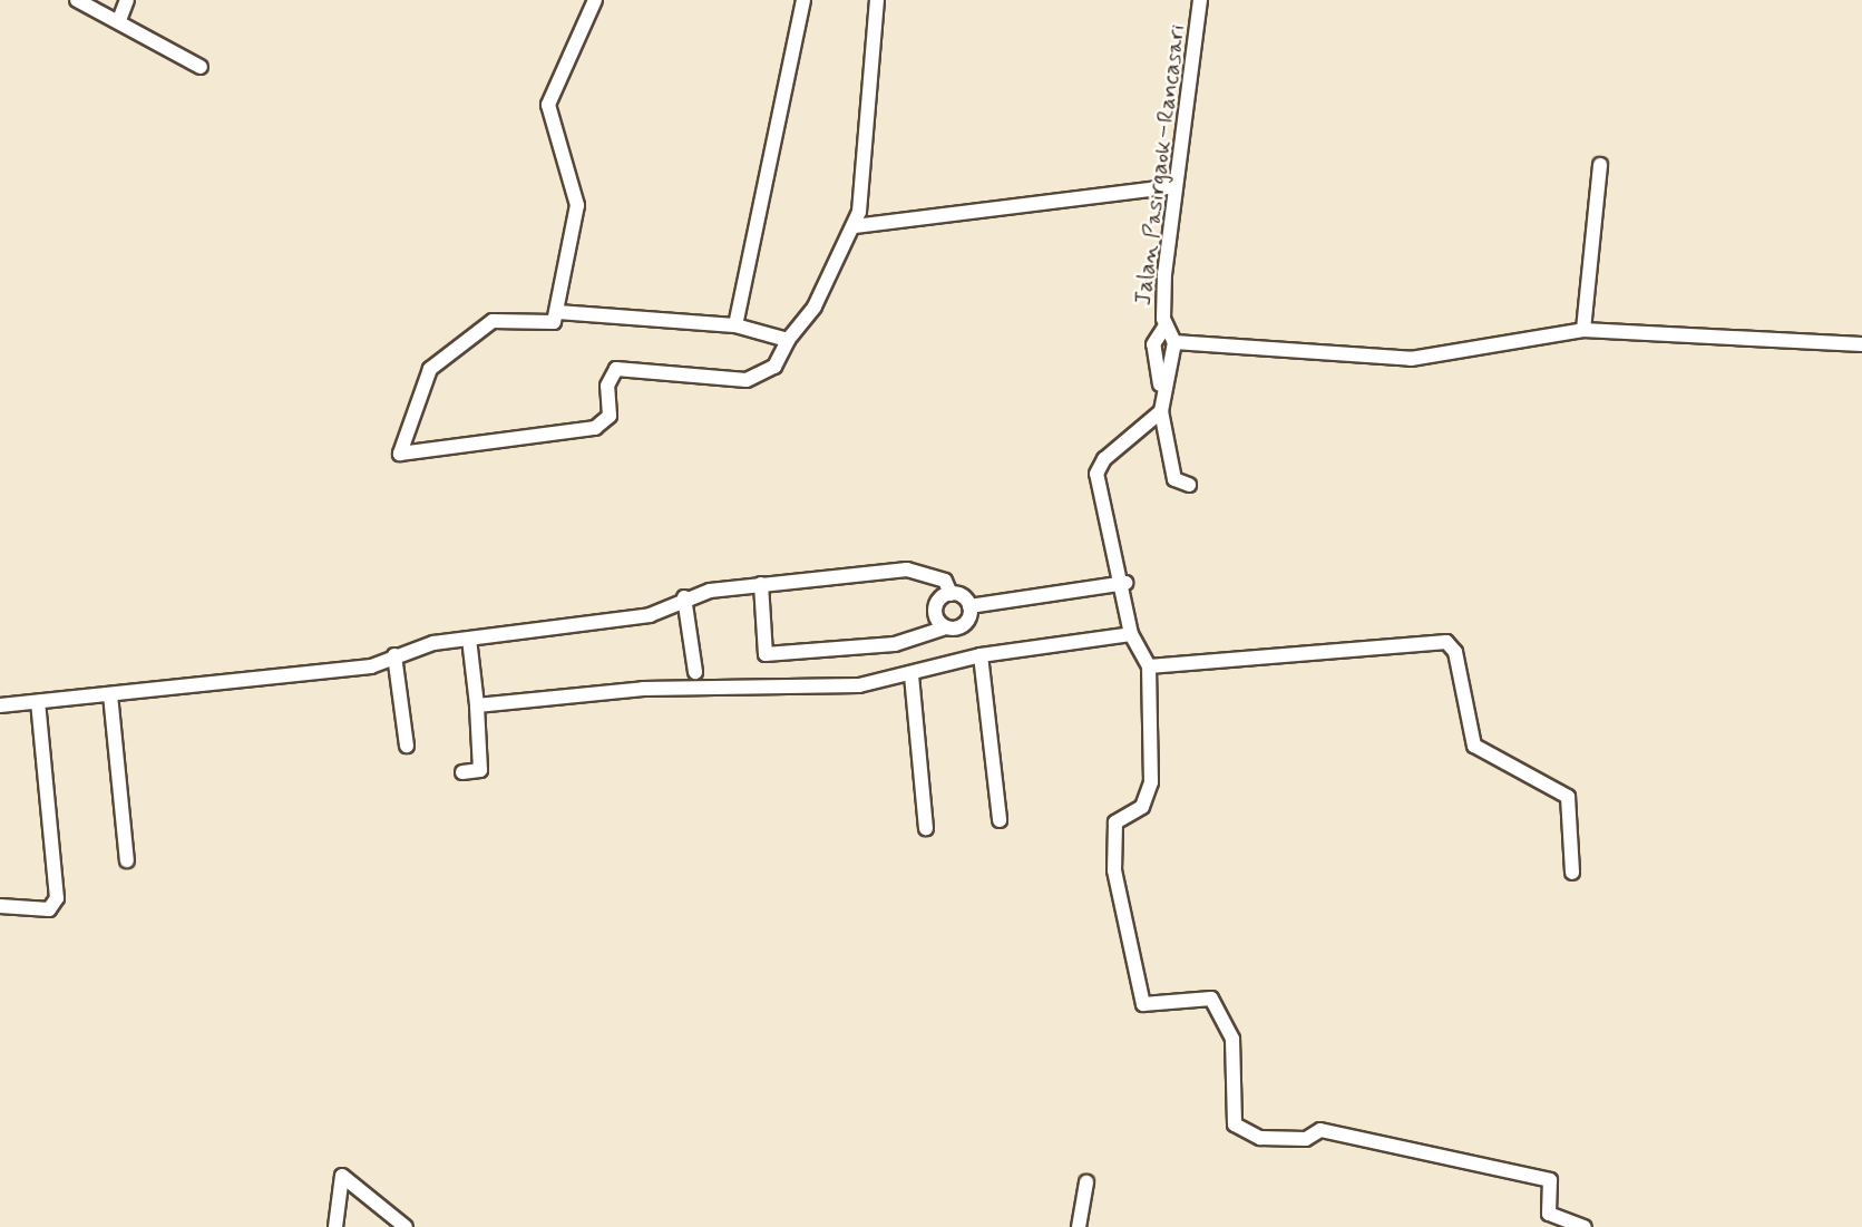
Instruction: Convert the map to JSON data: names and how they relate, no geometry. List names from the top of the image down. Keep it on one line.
{"streets":{"street":["Jalan Pasirgaok–Rancasari"]}}
